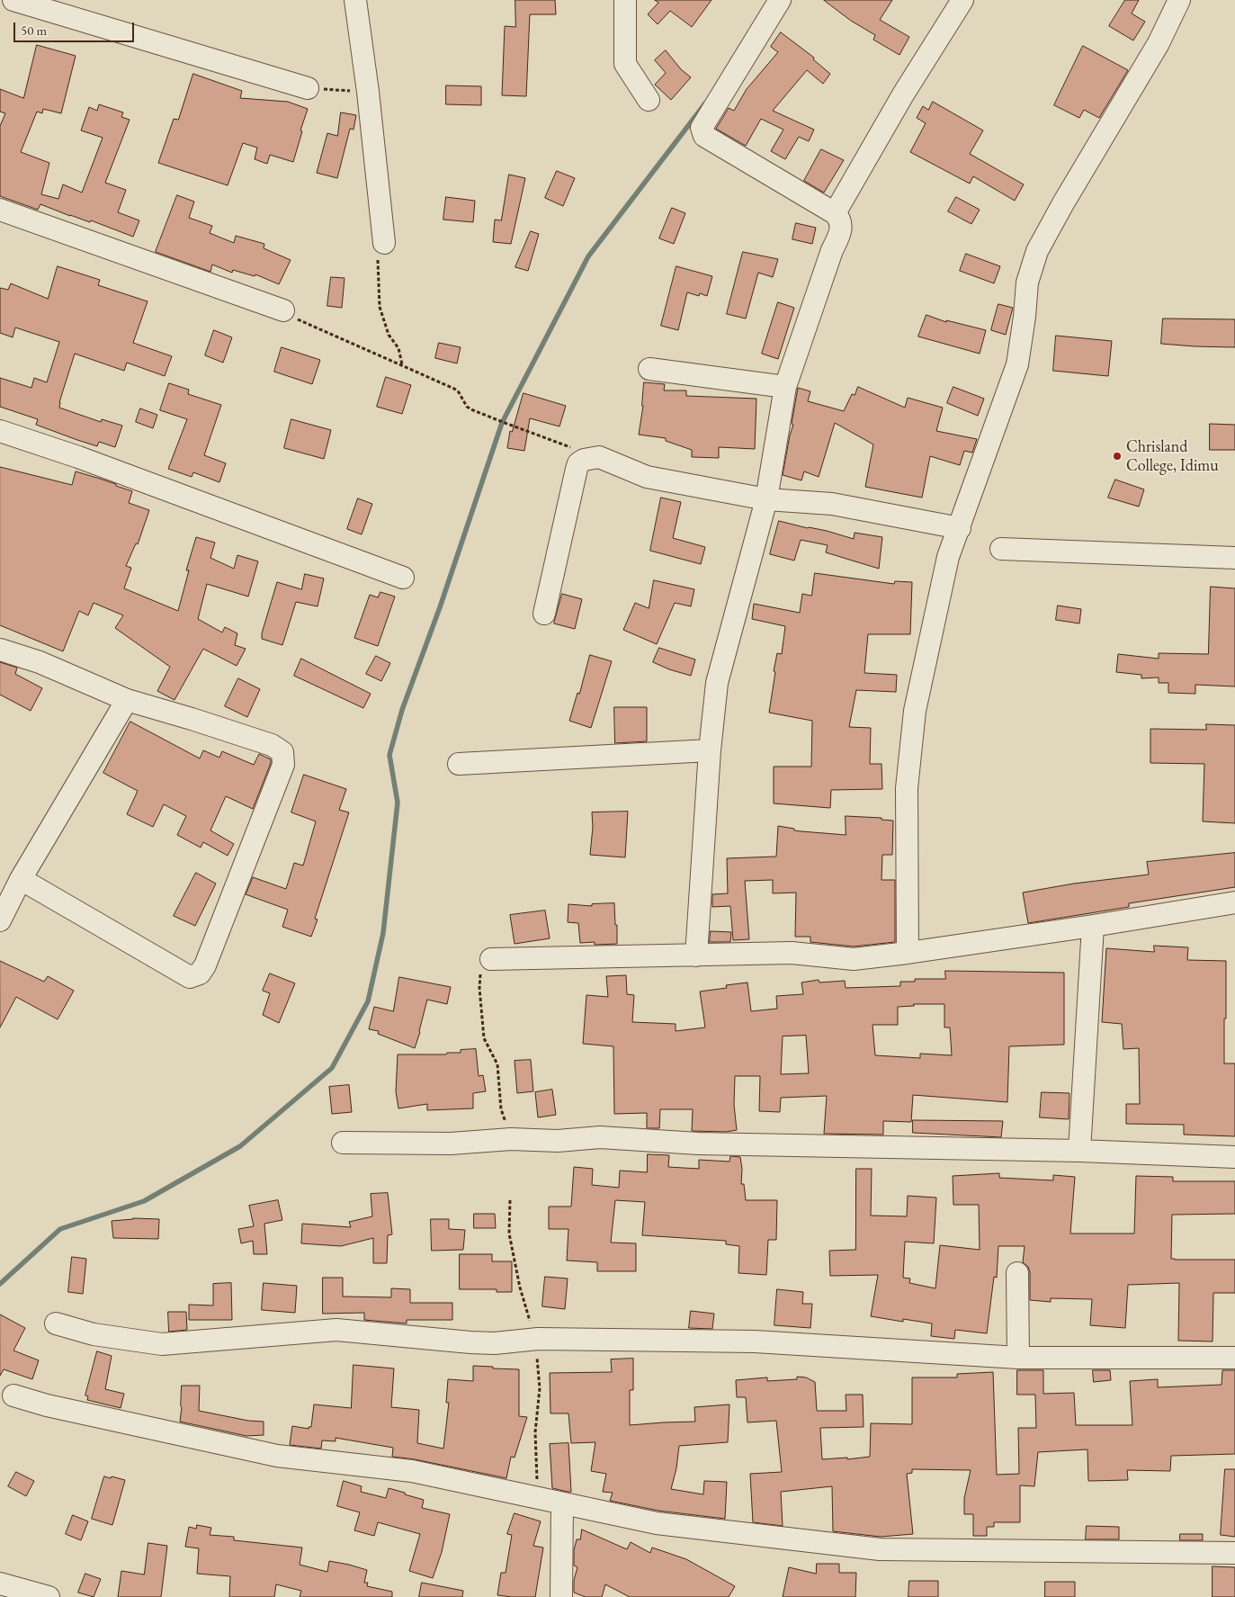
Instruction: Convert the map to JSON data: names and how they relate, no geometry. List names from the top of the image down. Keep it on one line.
{"places":["Chrisland College, Idimu"],"scale_bar":"50 m"}
